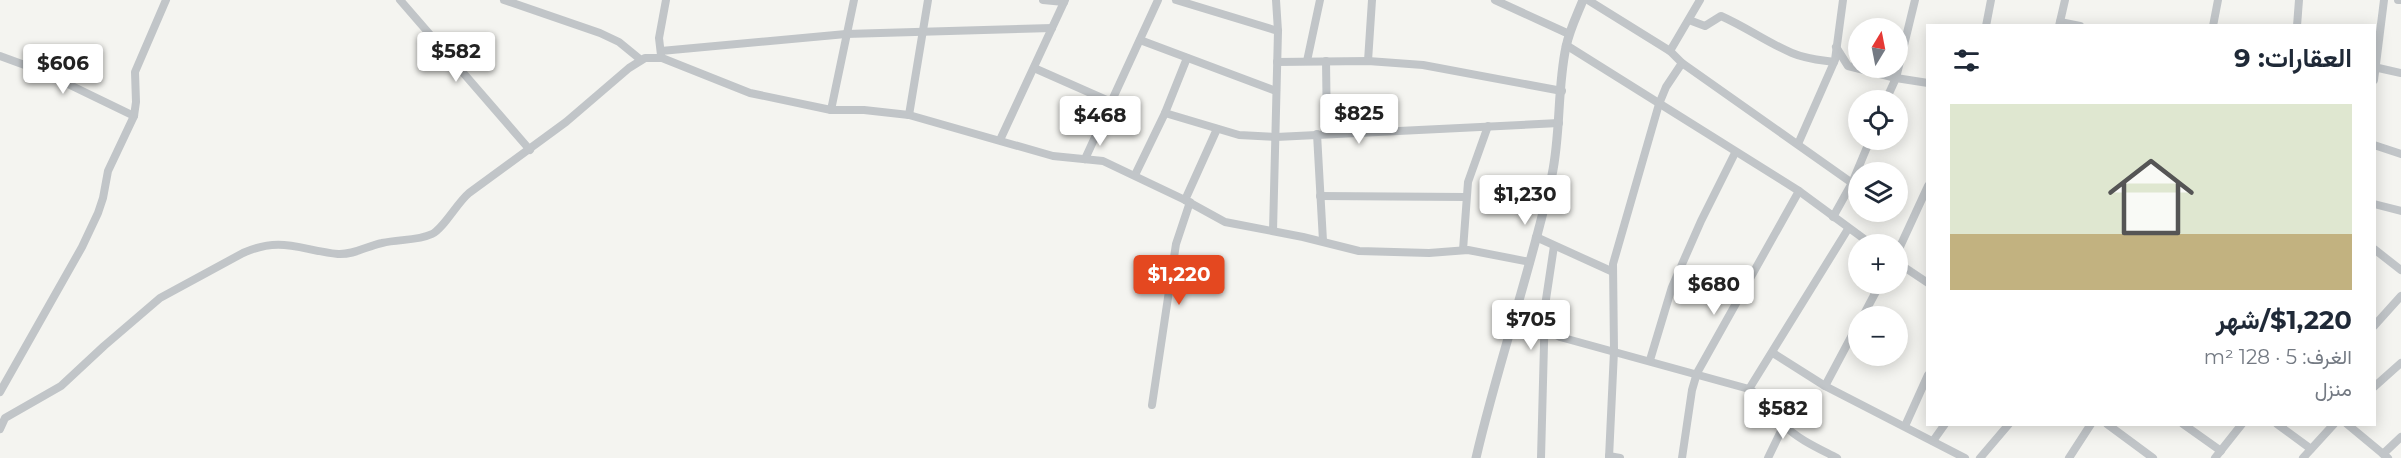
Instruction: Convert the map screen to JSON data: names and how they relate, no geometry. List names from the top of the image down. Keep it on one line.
{"north":"top","page":{"map_buttons":["+","−"],"heading":"العقارات: 9","price":["$582","$606","$825","$468","$1,230","$1,220","$680","$705","$582"],"list":[{"name":"$1,220/شهر","note":"الغرف: 5 · 128 m² · منزل"}]}}
